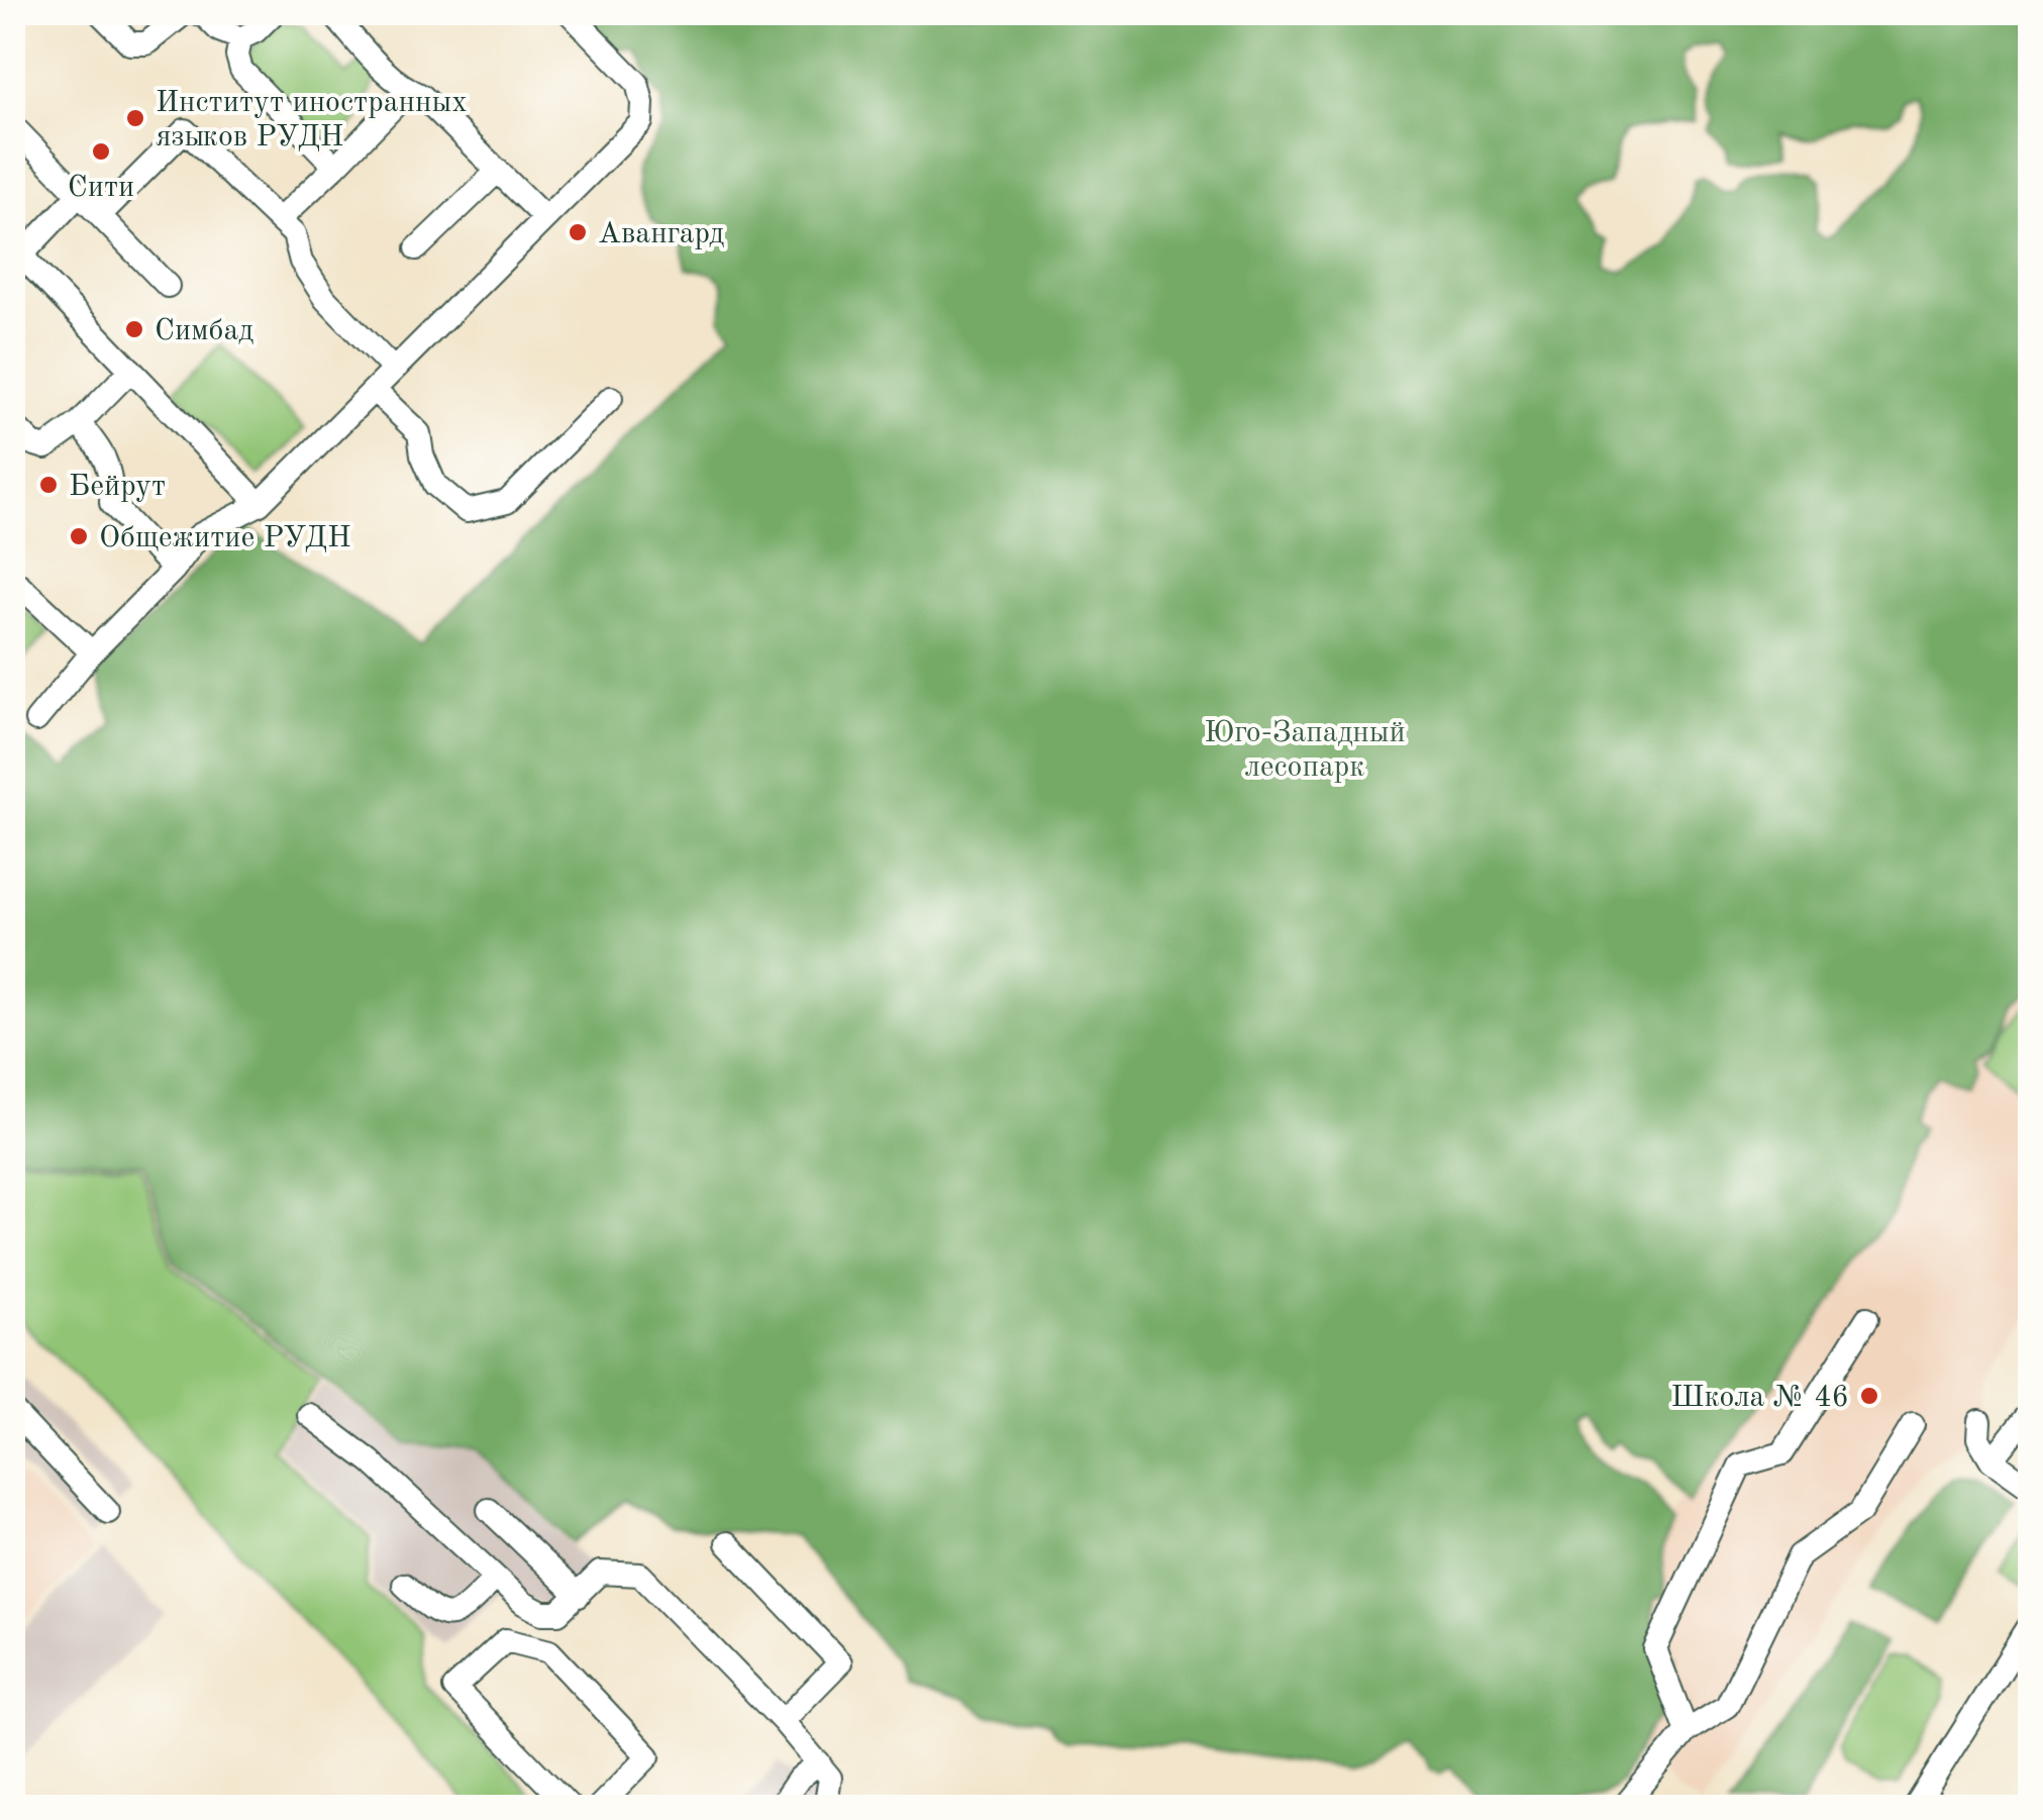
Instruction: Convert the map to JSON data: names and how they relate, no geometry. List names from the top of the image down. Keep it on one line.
{"parks":["Юго-Западный лесопарк"],"places":["Институт иностранных языков РУДН","Сити","Авангард","Симбад","Бейрут","Общежитие РУДН","Школа № 46"]}
